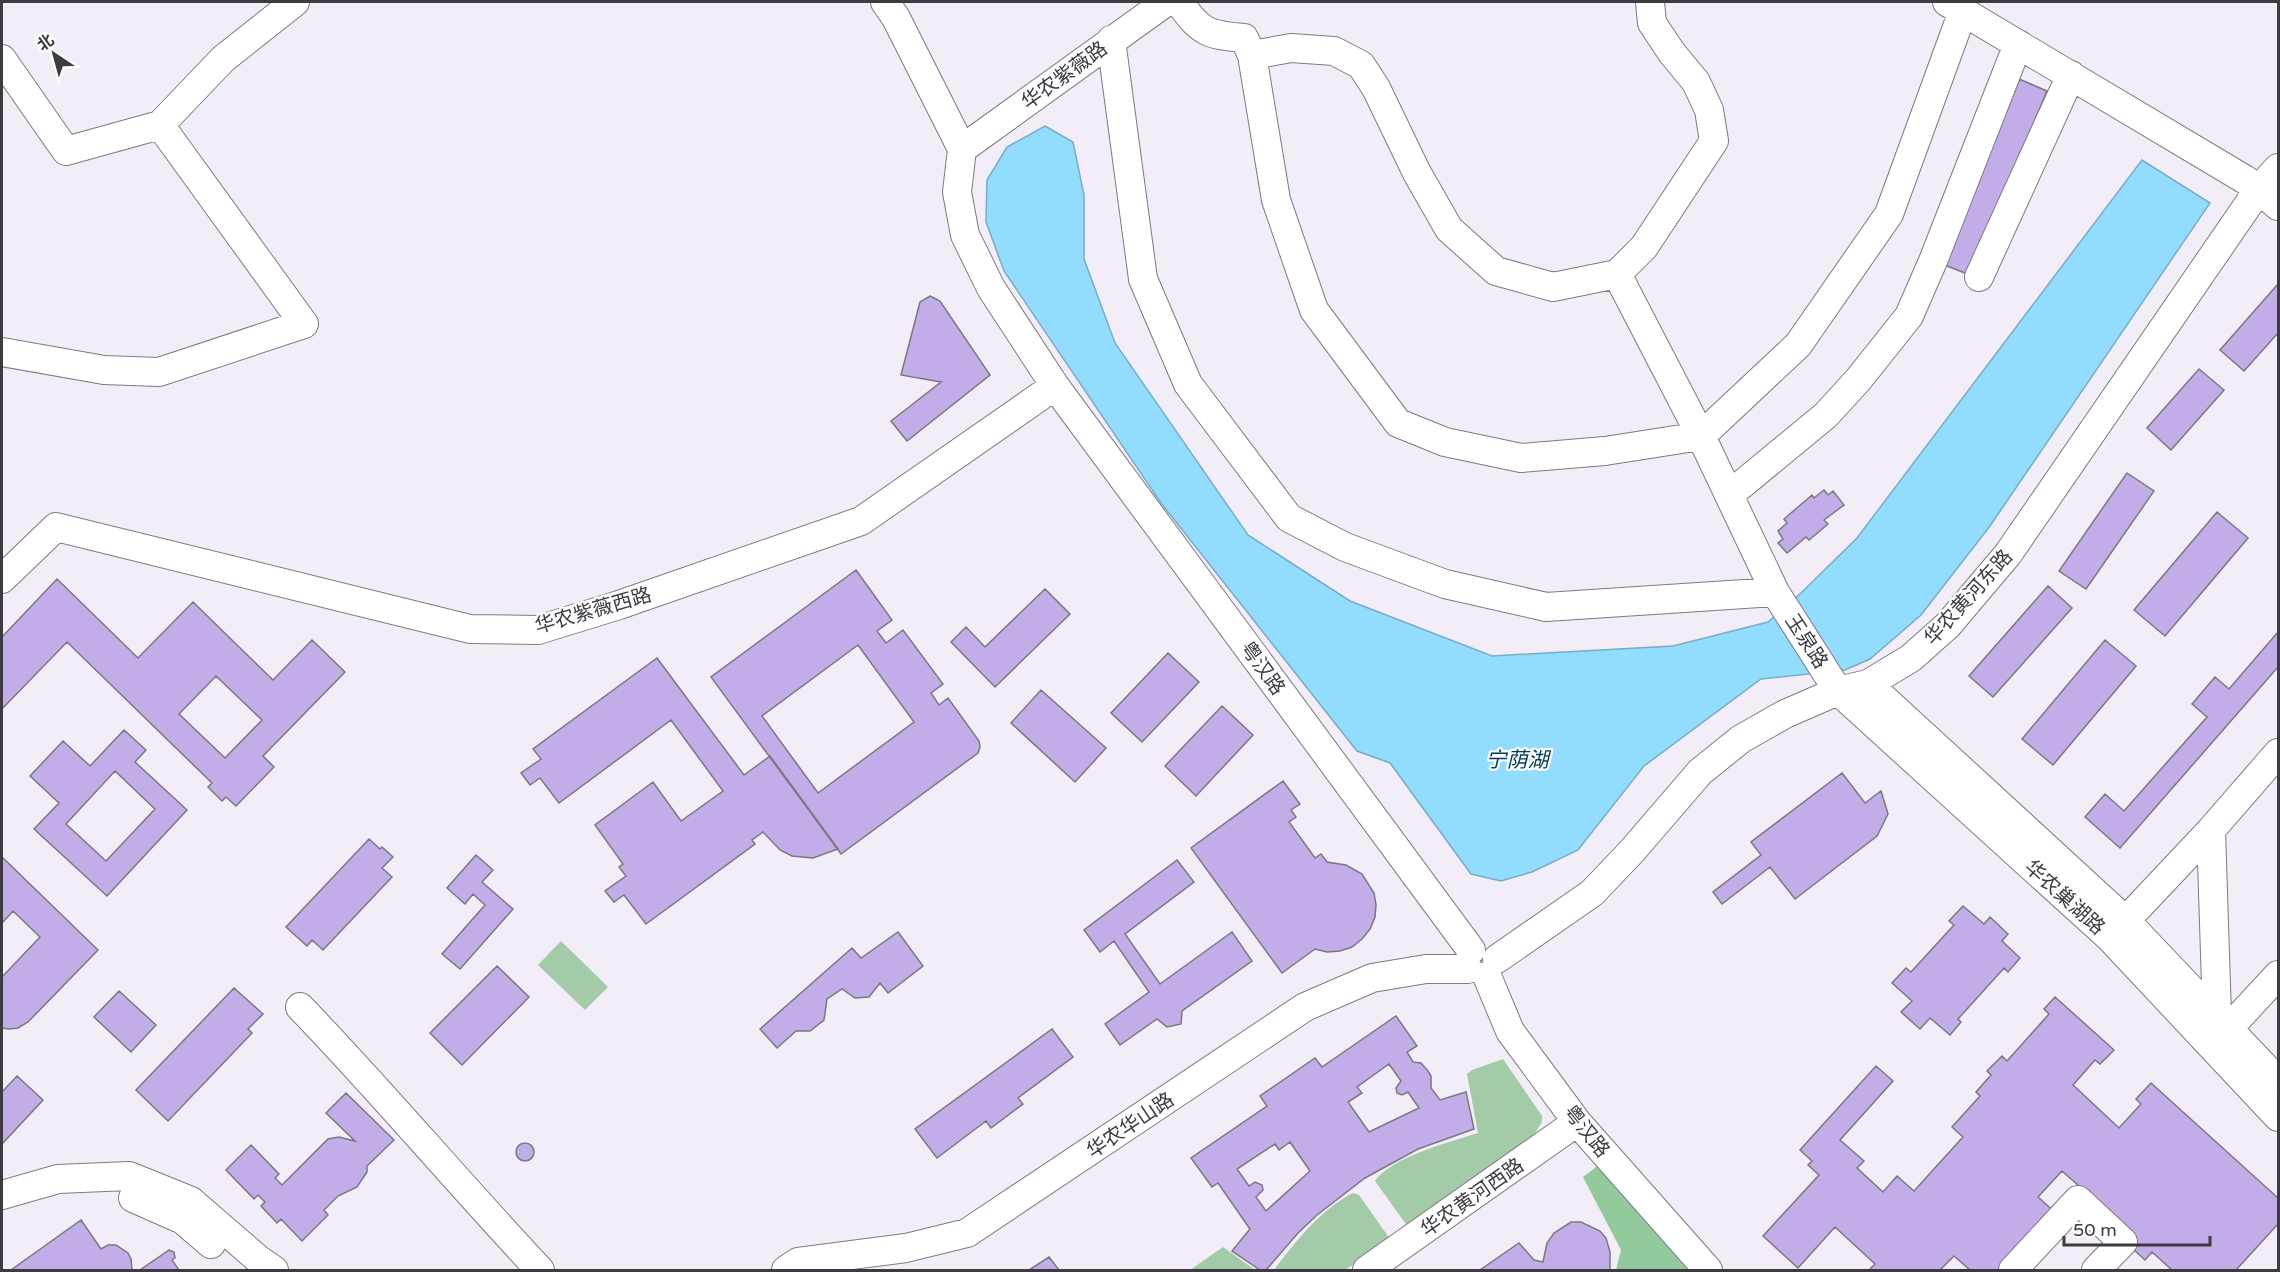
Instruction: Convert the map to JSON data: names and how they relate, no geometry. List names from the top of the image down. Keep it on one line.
{"streets":{"street":["华农紫薇路","华农黄河东路","华农紫薇西路","玉泉路","粤汉路","华农巢湖路","华农华山路","华农黄河西路"]},"crossings":[["华农紫薇路","粤汉路"],["华农黄河东路","玉泉路"],["华农黄河东路","粤汉路"],["华农黄河东路","华农巢湖路"],["华农黄河东路","华农华山路"],["华农紫薇西路","粤汉路"],["玉泉路","华农巢湖路"],["粤汉路","华农华山路"],["粤汉路","华农黄河西路"]],"water":["宁荫湖"],"scale_bar":"50 m","north":"top left"}
